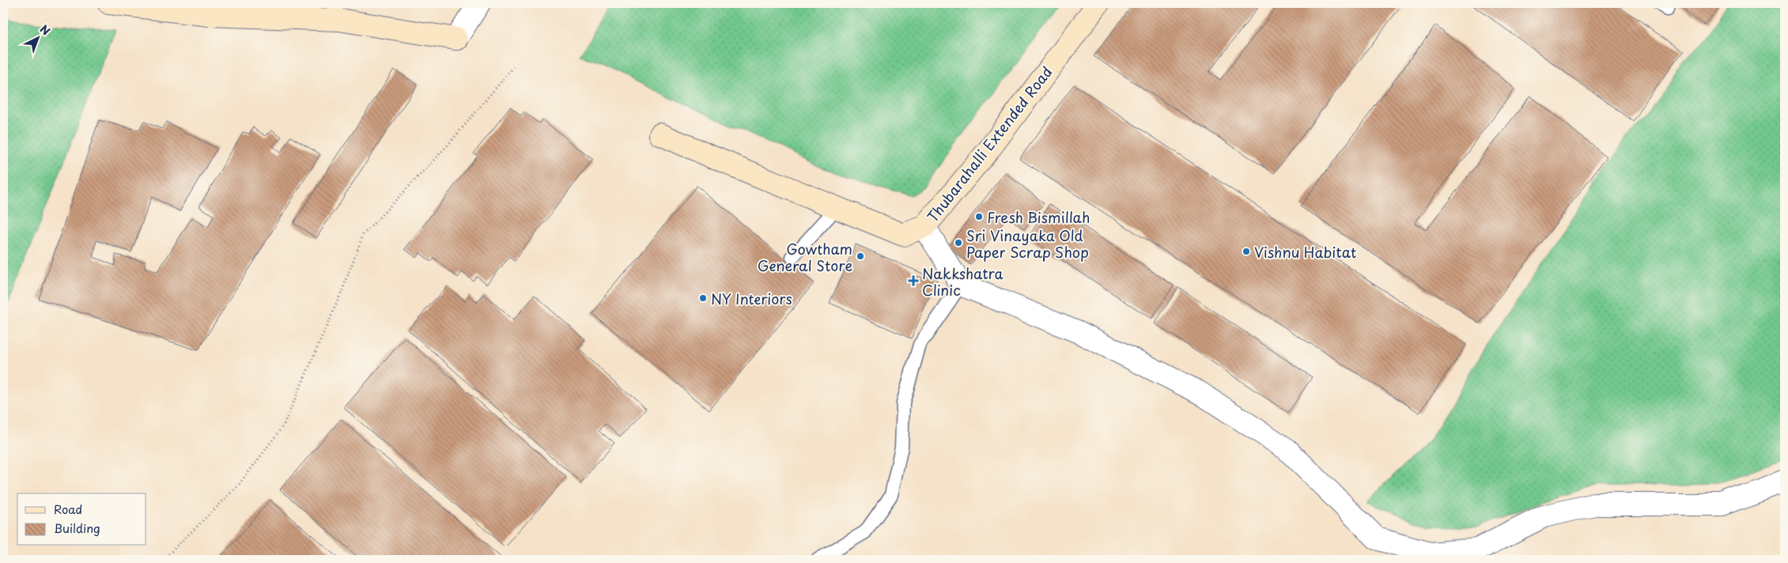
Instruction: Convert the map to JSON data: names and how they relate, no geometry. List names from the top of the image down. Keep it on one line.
{"streets":{"street":["Thubarahalli Extended Road"]},"places":{"other":["Fresh Bismillah","Sri Vinayaka Old Paper Scrap Shop","Vishnu Habitat","Gowtham General Store","NY Interiors"],"health":["Nakkshatra Clinic"]},"legend":["Road","Building"],"north":"top right"}
